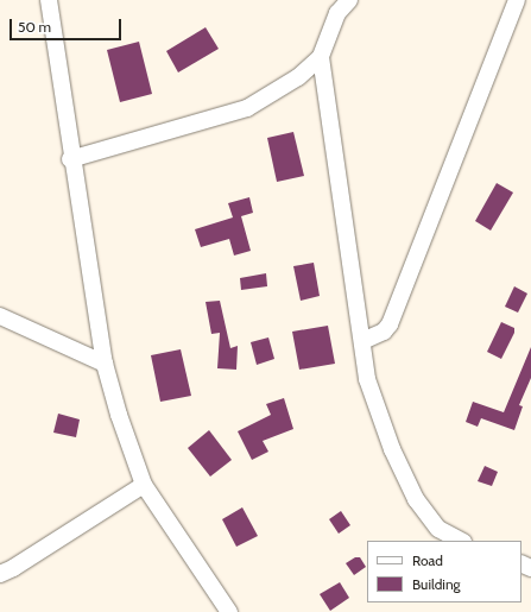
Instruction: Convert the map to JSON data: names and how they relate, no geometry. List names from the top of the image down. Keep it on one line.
{"legend":["Road","Building"],"scale_bar":"50 m"}
